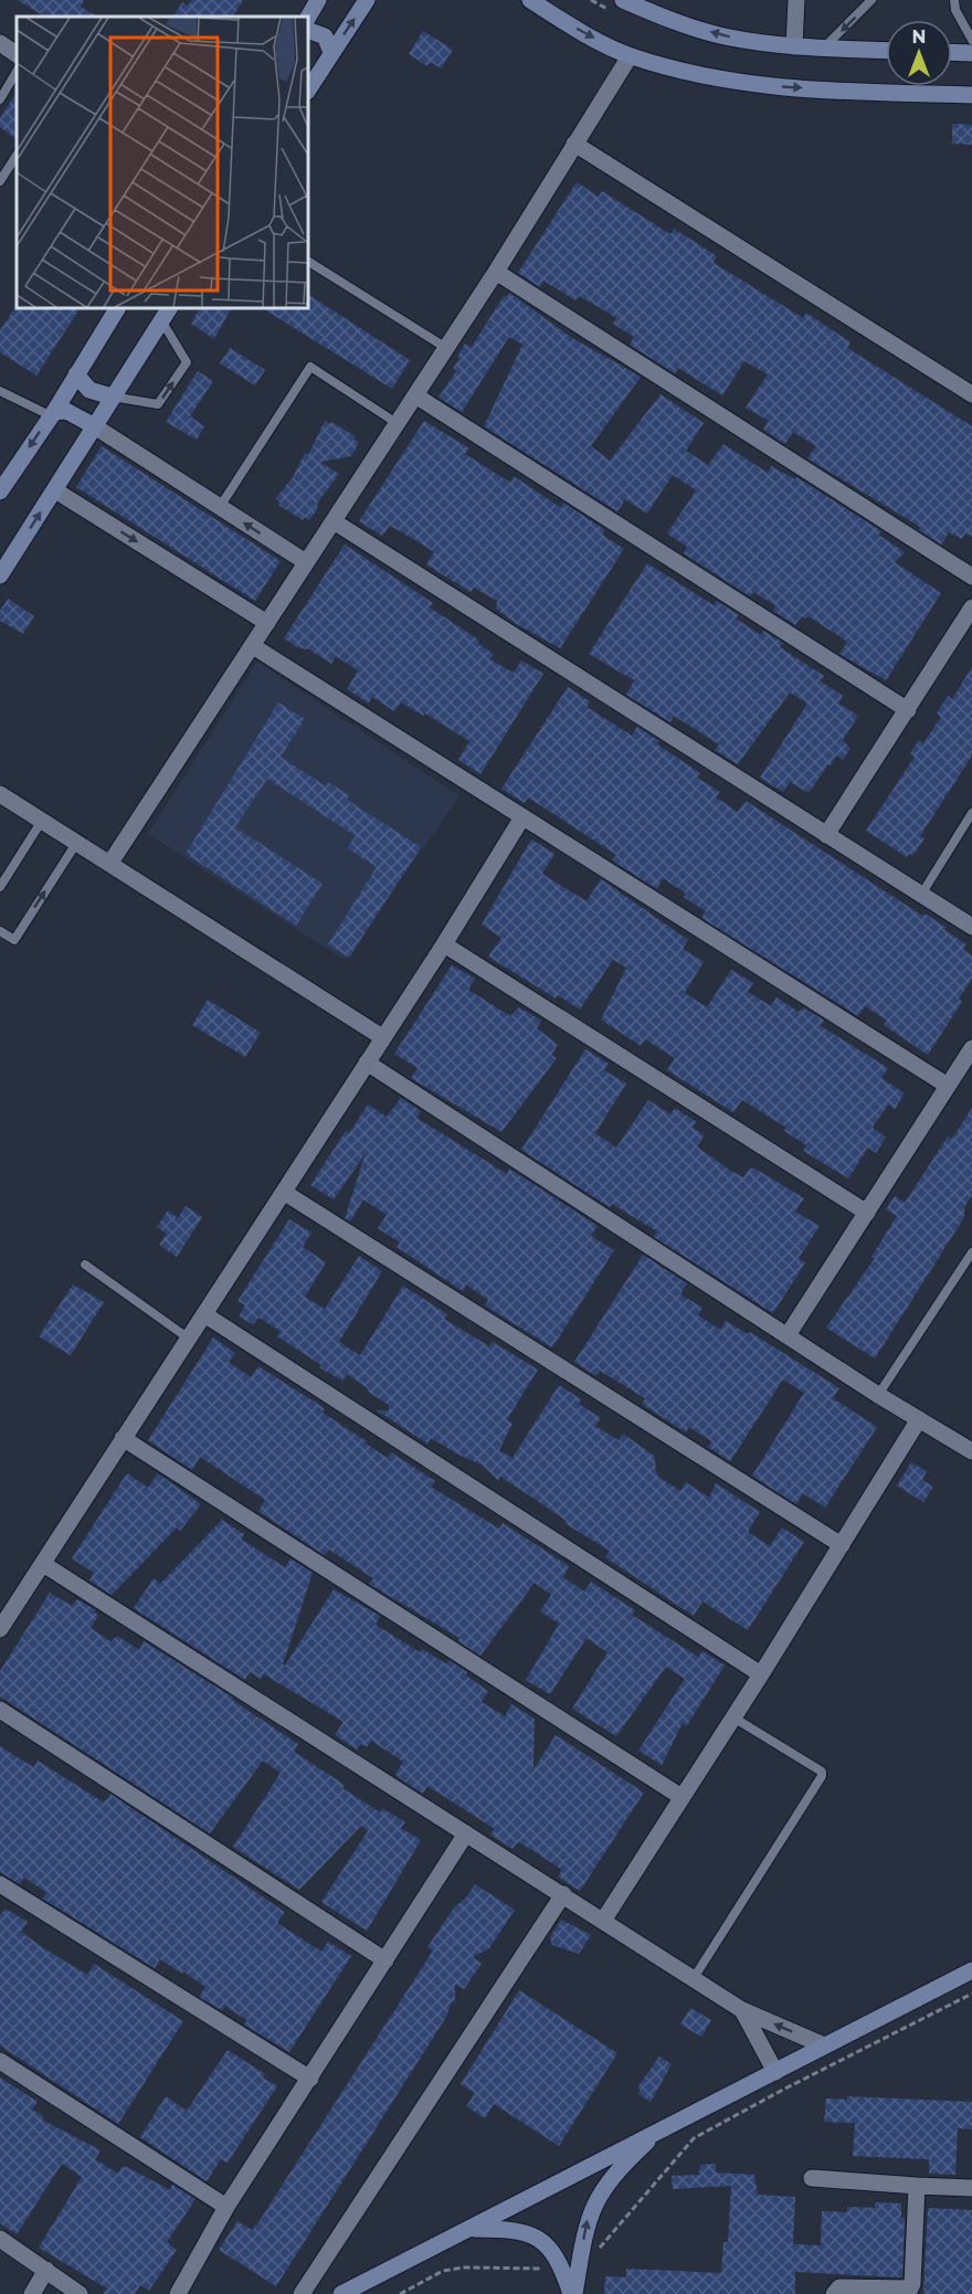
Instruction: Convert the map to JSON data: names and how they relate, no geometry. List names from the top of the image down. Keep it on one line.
{"north":"top"}
